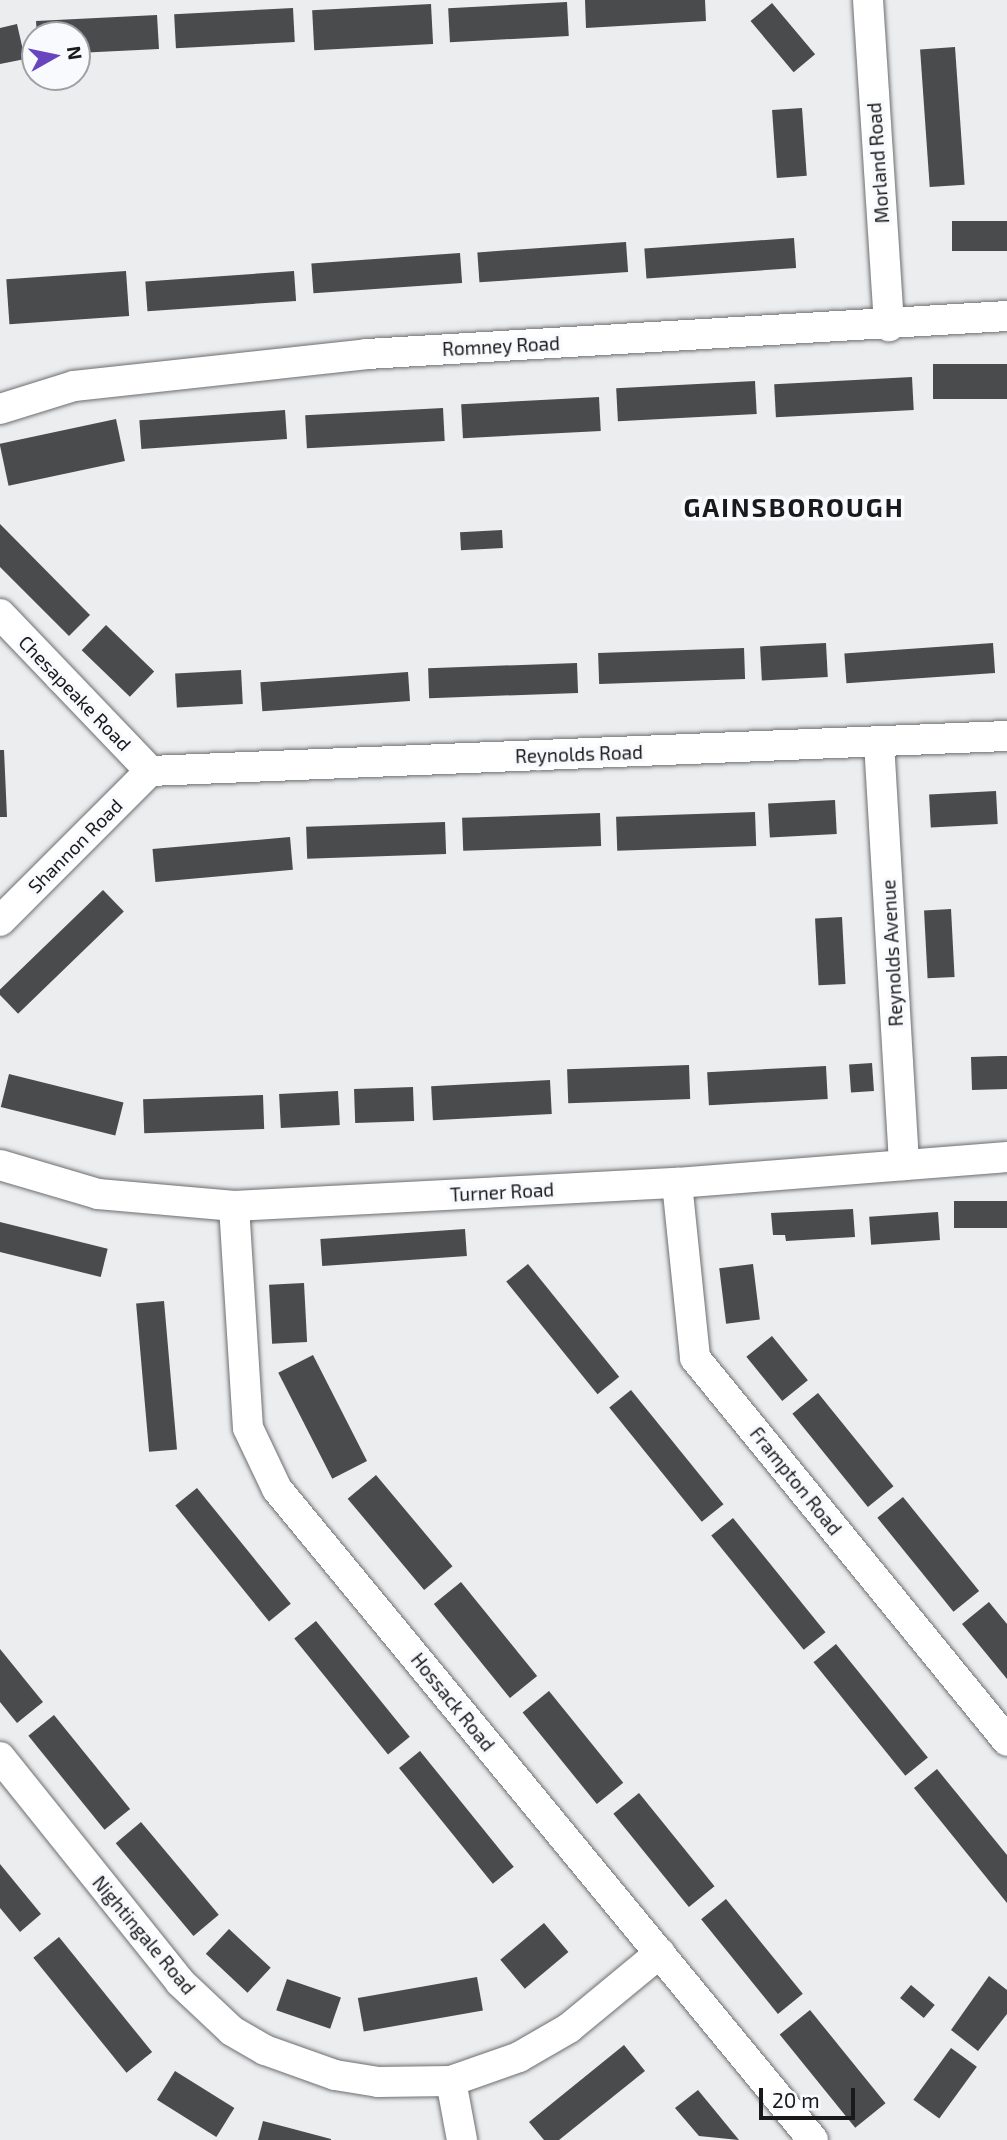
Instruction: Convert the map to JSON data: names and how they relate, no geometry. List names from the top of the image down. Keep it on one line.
{"streets":{"street":["Morland Road","Romney Road","Chesapeake Road","Reynolds Road","Shannon Road","Reynolds Avenue","Turner Road","Frampton Road","Hossack Road","Nightingale Road"]},"crossings":[["Morland Road","Romney Road"],["Chesapeake Road","Reynolds Road"],["Chesapeake Road","Shannon Road"],["Reynolds Road","Shannon Road"],["Reynolds Road","Reynolds Avenue"],["Reynolds Avenue","Turner Road"],["Turner Road","Frampton Road"],["Turner Road","Hossack Road"],["Hossack Road","Nightingale Road"]],"districts":["GAINSBOROUGH"],"scale_bar":"20 m","north":"right"}
